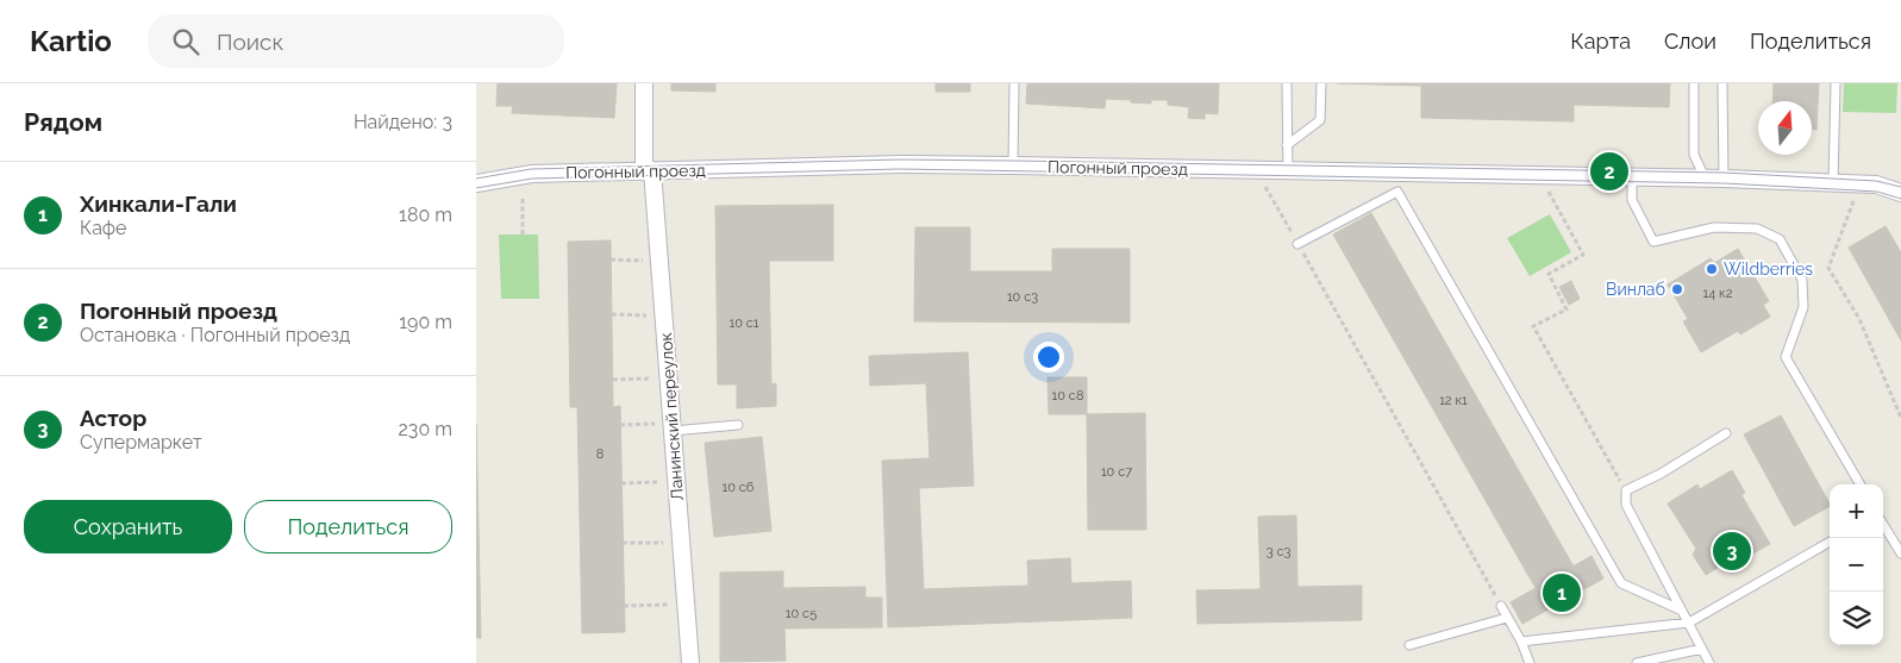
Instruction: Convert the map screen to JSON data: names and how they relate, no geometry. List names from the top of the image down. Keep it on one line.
{"streets":{"street":["Погонный проезд","Ланинский переулок"]},"crossings":[["Погонный проезд","Ланинский переулок"]],"places":["Wildberries","Винлаб"],"house_numbers":["14 к2","10 с3","10 с1","10 c8","12 к1","8","10 c7","10 с6","3 с3","10 с5"],"north":"top","page":{"header":"Kartio","search":"Поиск","nav":["Карта","Слои","Поделиться"],"heading":["Рядом","Найдено: 3"],"pins":["2","3","1"],"list":[{"mark":"1","name":"Хинкали-Гали","note":"Кафе","value":"180 m"},{"mark":"2","name":"Погонный проезд","note":"Остановка · Погонный проезд","value":"190 m"},{"mark":"3","name":"Астор","note":"Супермаркет","value":"230 m"}],"buttons":["Сохранить","Поделиться"],"map_buttons":["+","−"]}}
